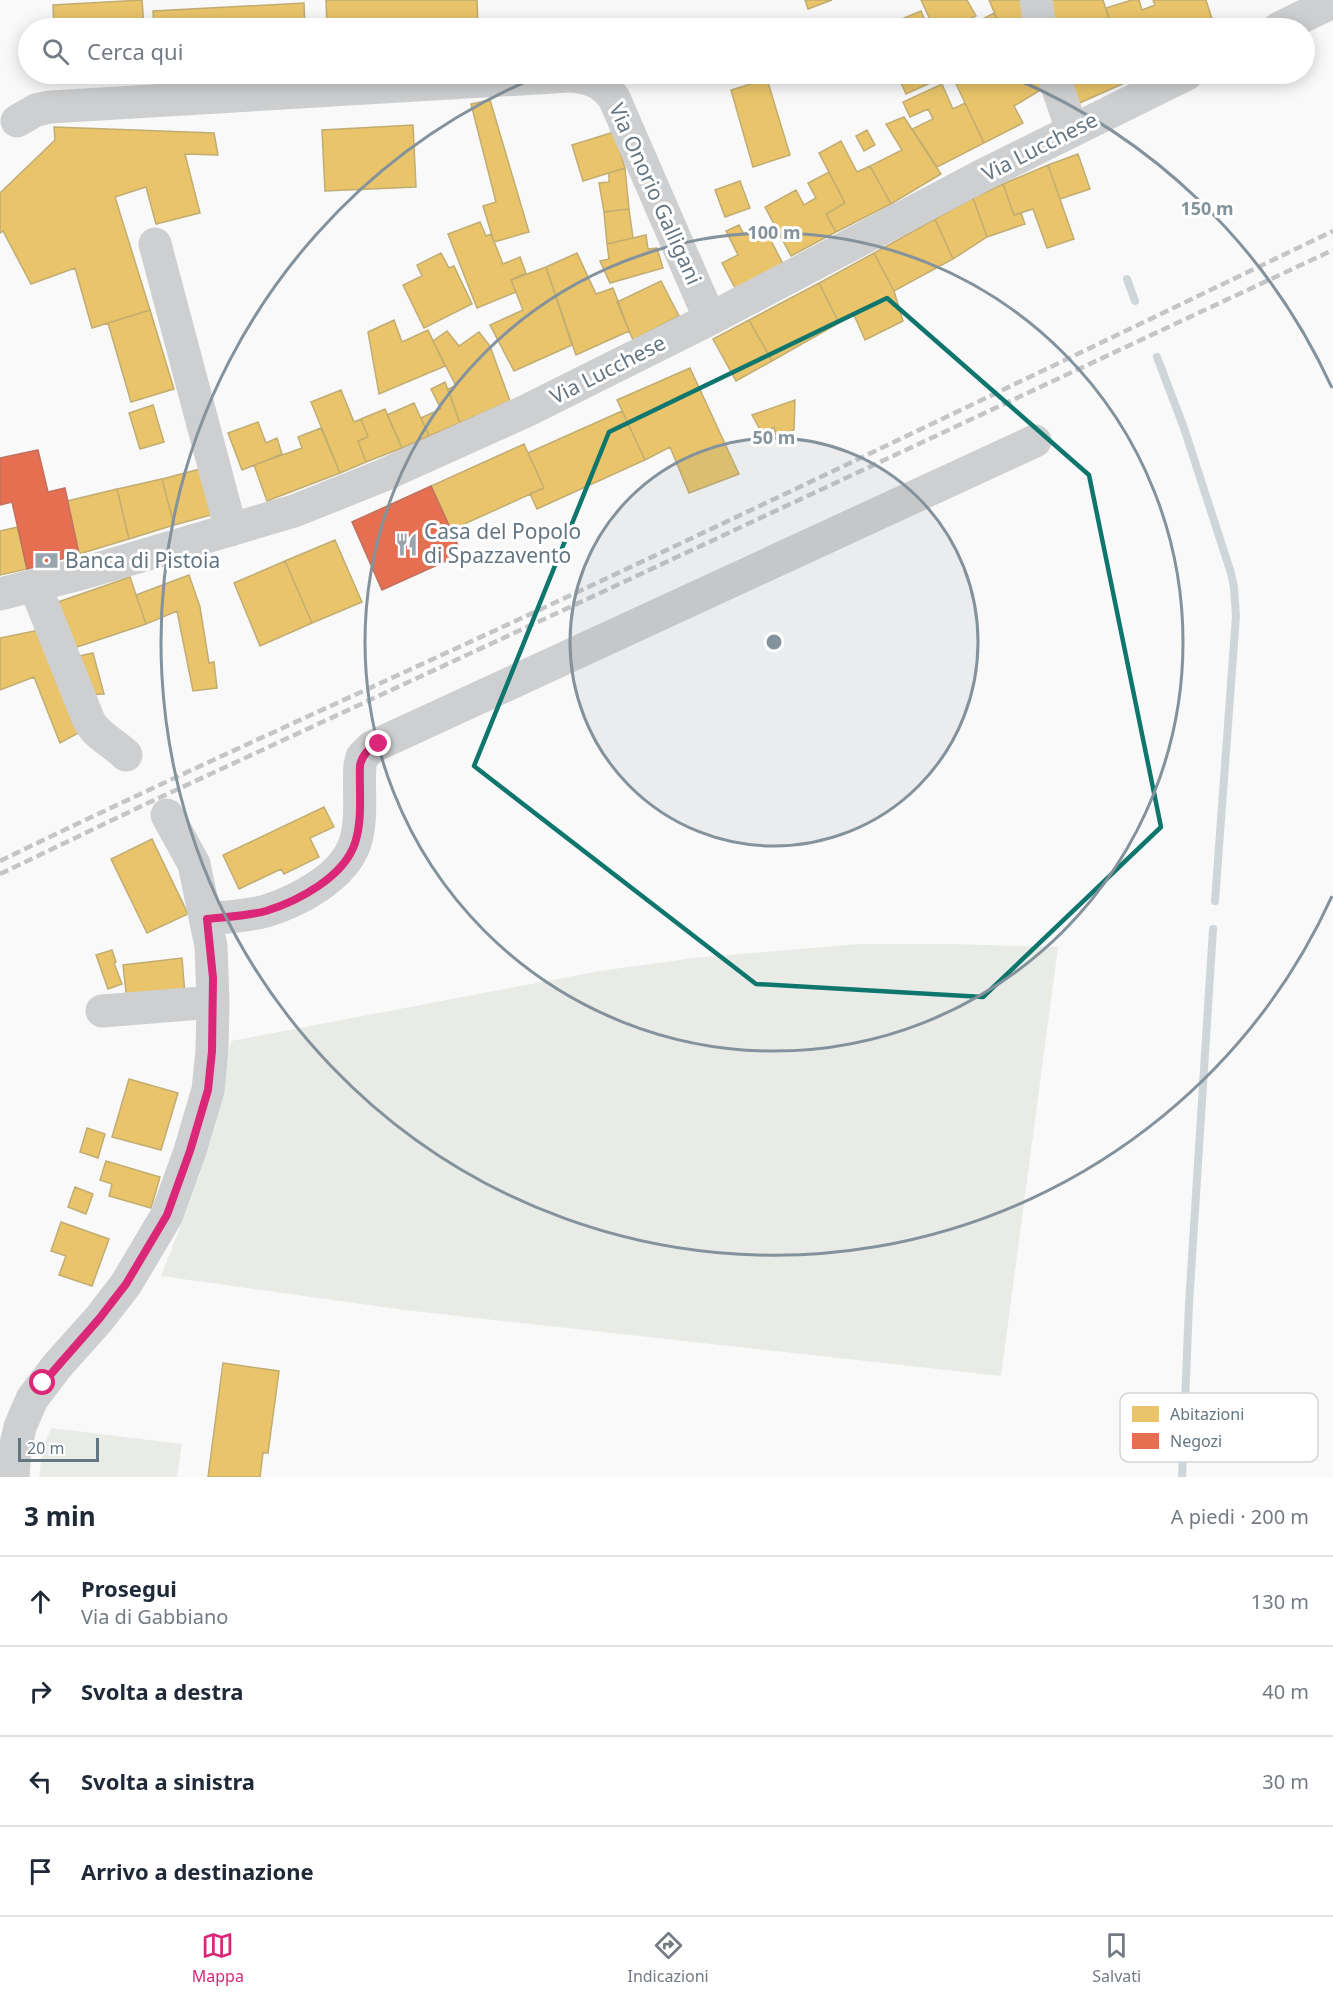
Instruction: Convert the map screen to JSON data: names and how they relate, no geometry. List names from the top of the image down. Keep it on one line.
{"streets":{"street":["Via Lucchese","Via Onorio Galligani"]},"crossings":[["Via Lucchese","Via Onorio Galligani"]],"places":{"restaurant":["Casa del Popolo di Spazzavento"],"bank":["Banca di Pistoia"]},"legend":["Abitazioni","Negozi"],"scale_bar":"20 m","page":{"search":"Cerca qui","scale":"20 m","heading":["3 min","A piedi · 200 m"],"list":[["Prosegui","Via di Gabbiano","130 m"],["Svolta a destra","40 m"],["Svolta a sinistra","30 m"],"Arrivo a destinazione"],"nav":["Mappa","Indicazioni","Salvati"]},"rings":["150 m","100 m","50 m"]}
